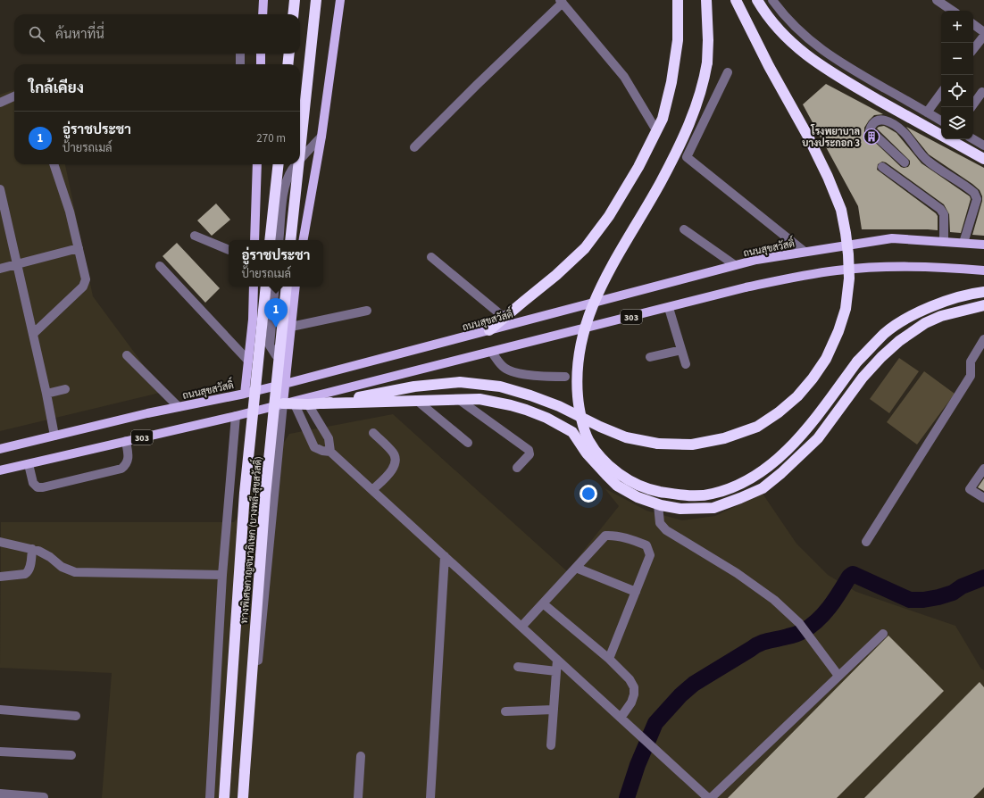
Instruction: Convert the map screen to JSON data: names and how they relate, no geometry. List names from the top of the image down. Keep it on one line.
{"streets":{"highway":["ทางพิเศษกาญจนาภิเษก (บางพลี-สุขสวัสดิ์)"],"main road":["ถนนสุขสวัสดิ์","303"]},"places":{"building":["โรงพยาบาล บางประกอก 3"]},"page":{"map_buttons":["+","−"],"search":"ค้นหาที่นี่","heading":"ใกล้เคียง","list":[{"mark":"1","name":"อู่ราชประชา","note":"ป้ายรถเมล์","value":"270 m"}],"popup":["อู่ราชประชา","ป้ายรถเมล์"],"pins":"1"}}
